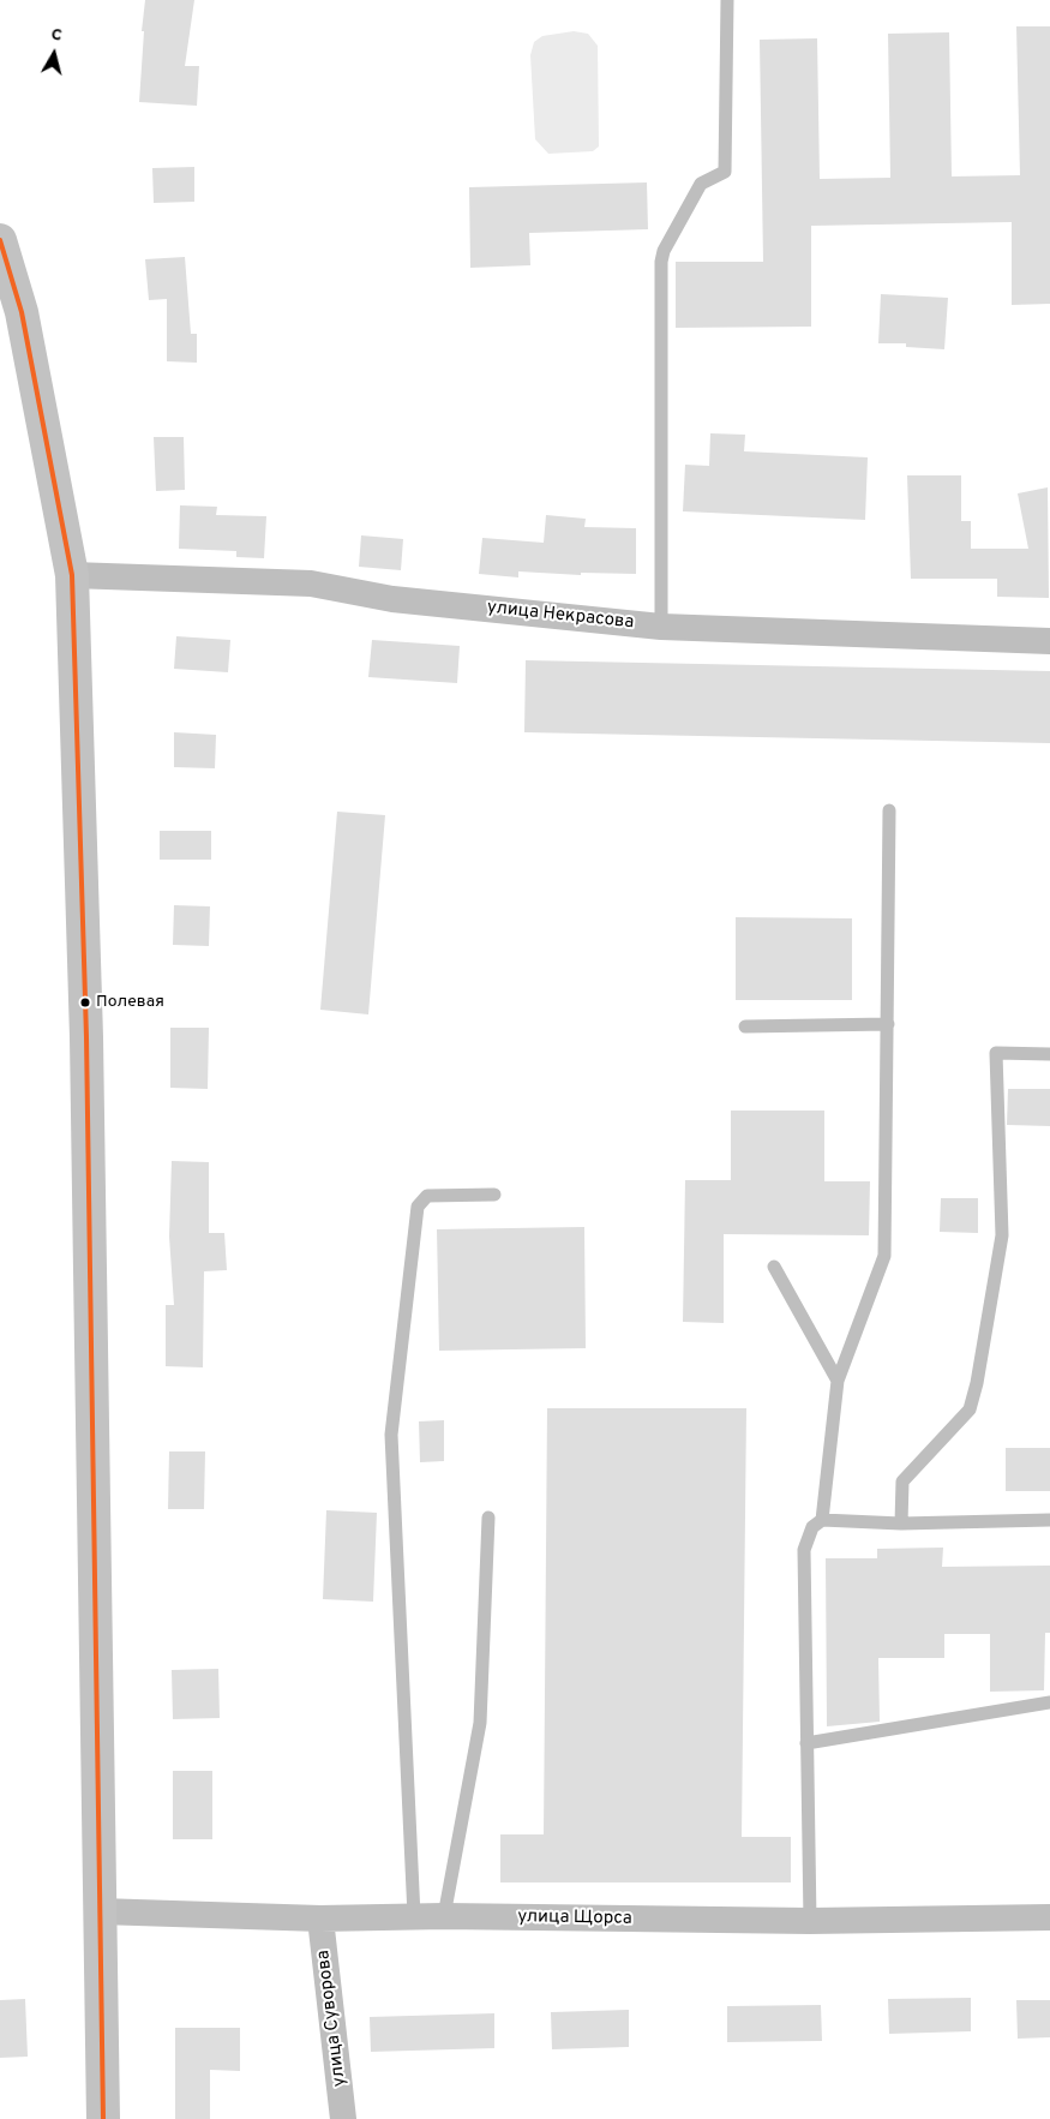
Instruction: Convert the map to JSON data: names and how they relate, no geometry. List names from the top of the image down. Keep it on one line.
{"streets":{"street":["улица Некрасова","улица Щорса","улица Суворова"]},"crossings":[["улица Щорса","улица Суворова"]],"places":["Полевая"],"north":"top"}
